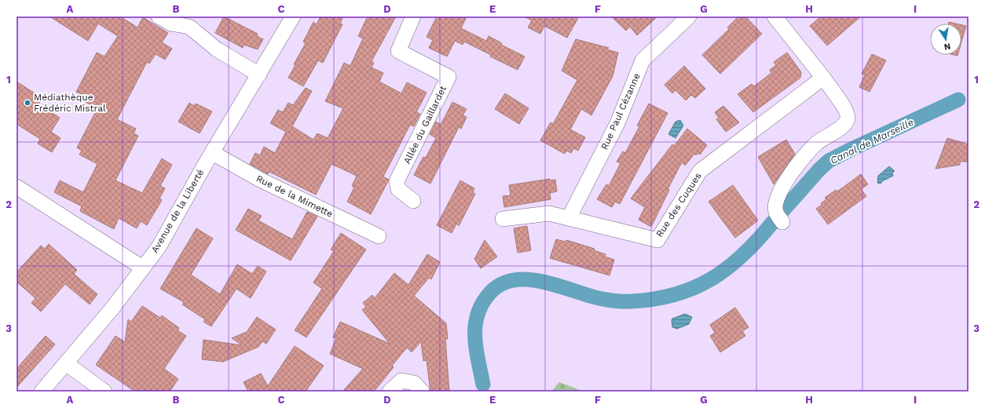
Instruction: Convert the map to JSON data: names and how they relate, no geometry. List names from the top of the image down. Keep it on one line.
{"streets":{"street":["Rue Paul Cézanne","Allée du Gaillardet","Rue de la Mimette","Rue des Cuques","Avenue de la Liberté"]},"crossings":[["Rue Paul Cézanne","Rue des Cuques"],["Rue de la Mimette","Avenue de la Liberté"]],"water":["Canal de Marseille"],"places":["Médiathèque Frédéric Mistral"],"north":"bottom","grid":{"columns":["A","B","C","D","E","F","G","H","I"],"rows":["1","2","3"]}}
